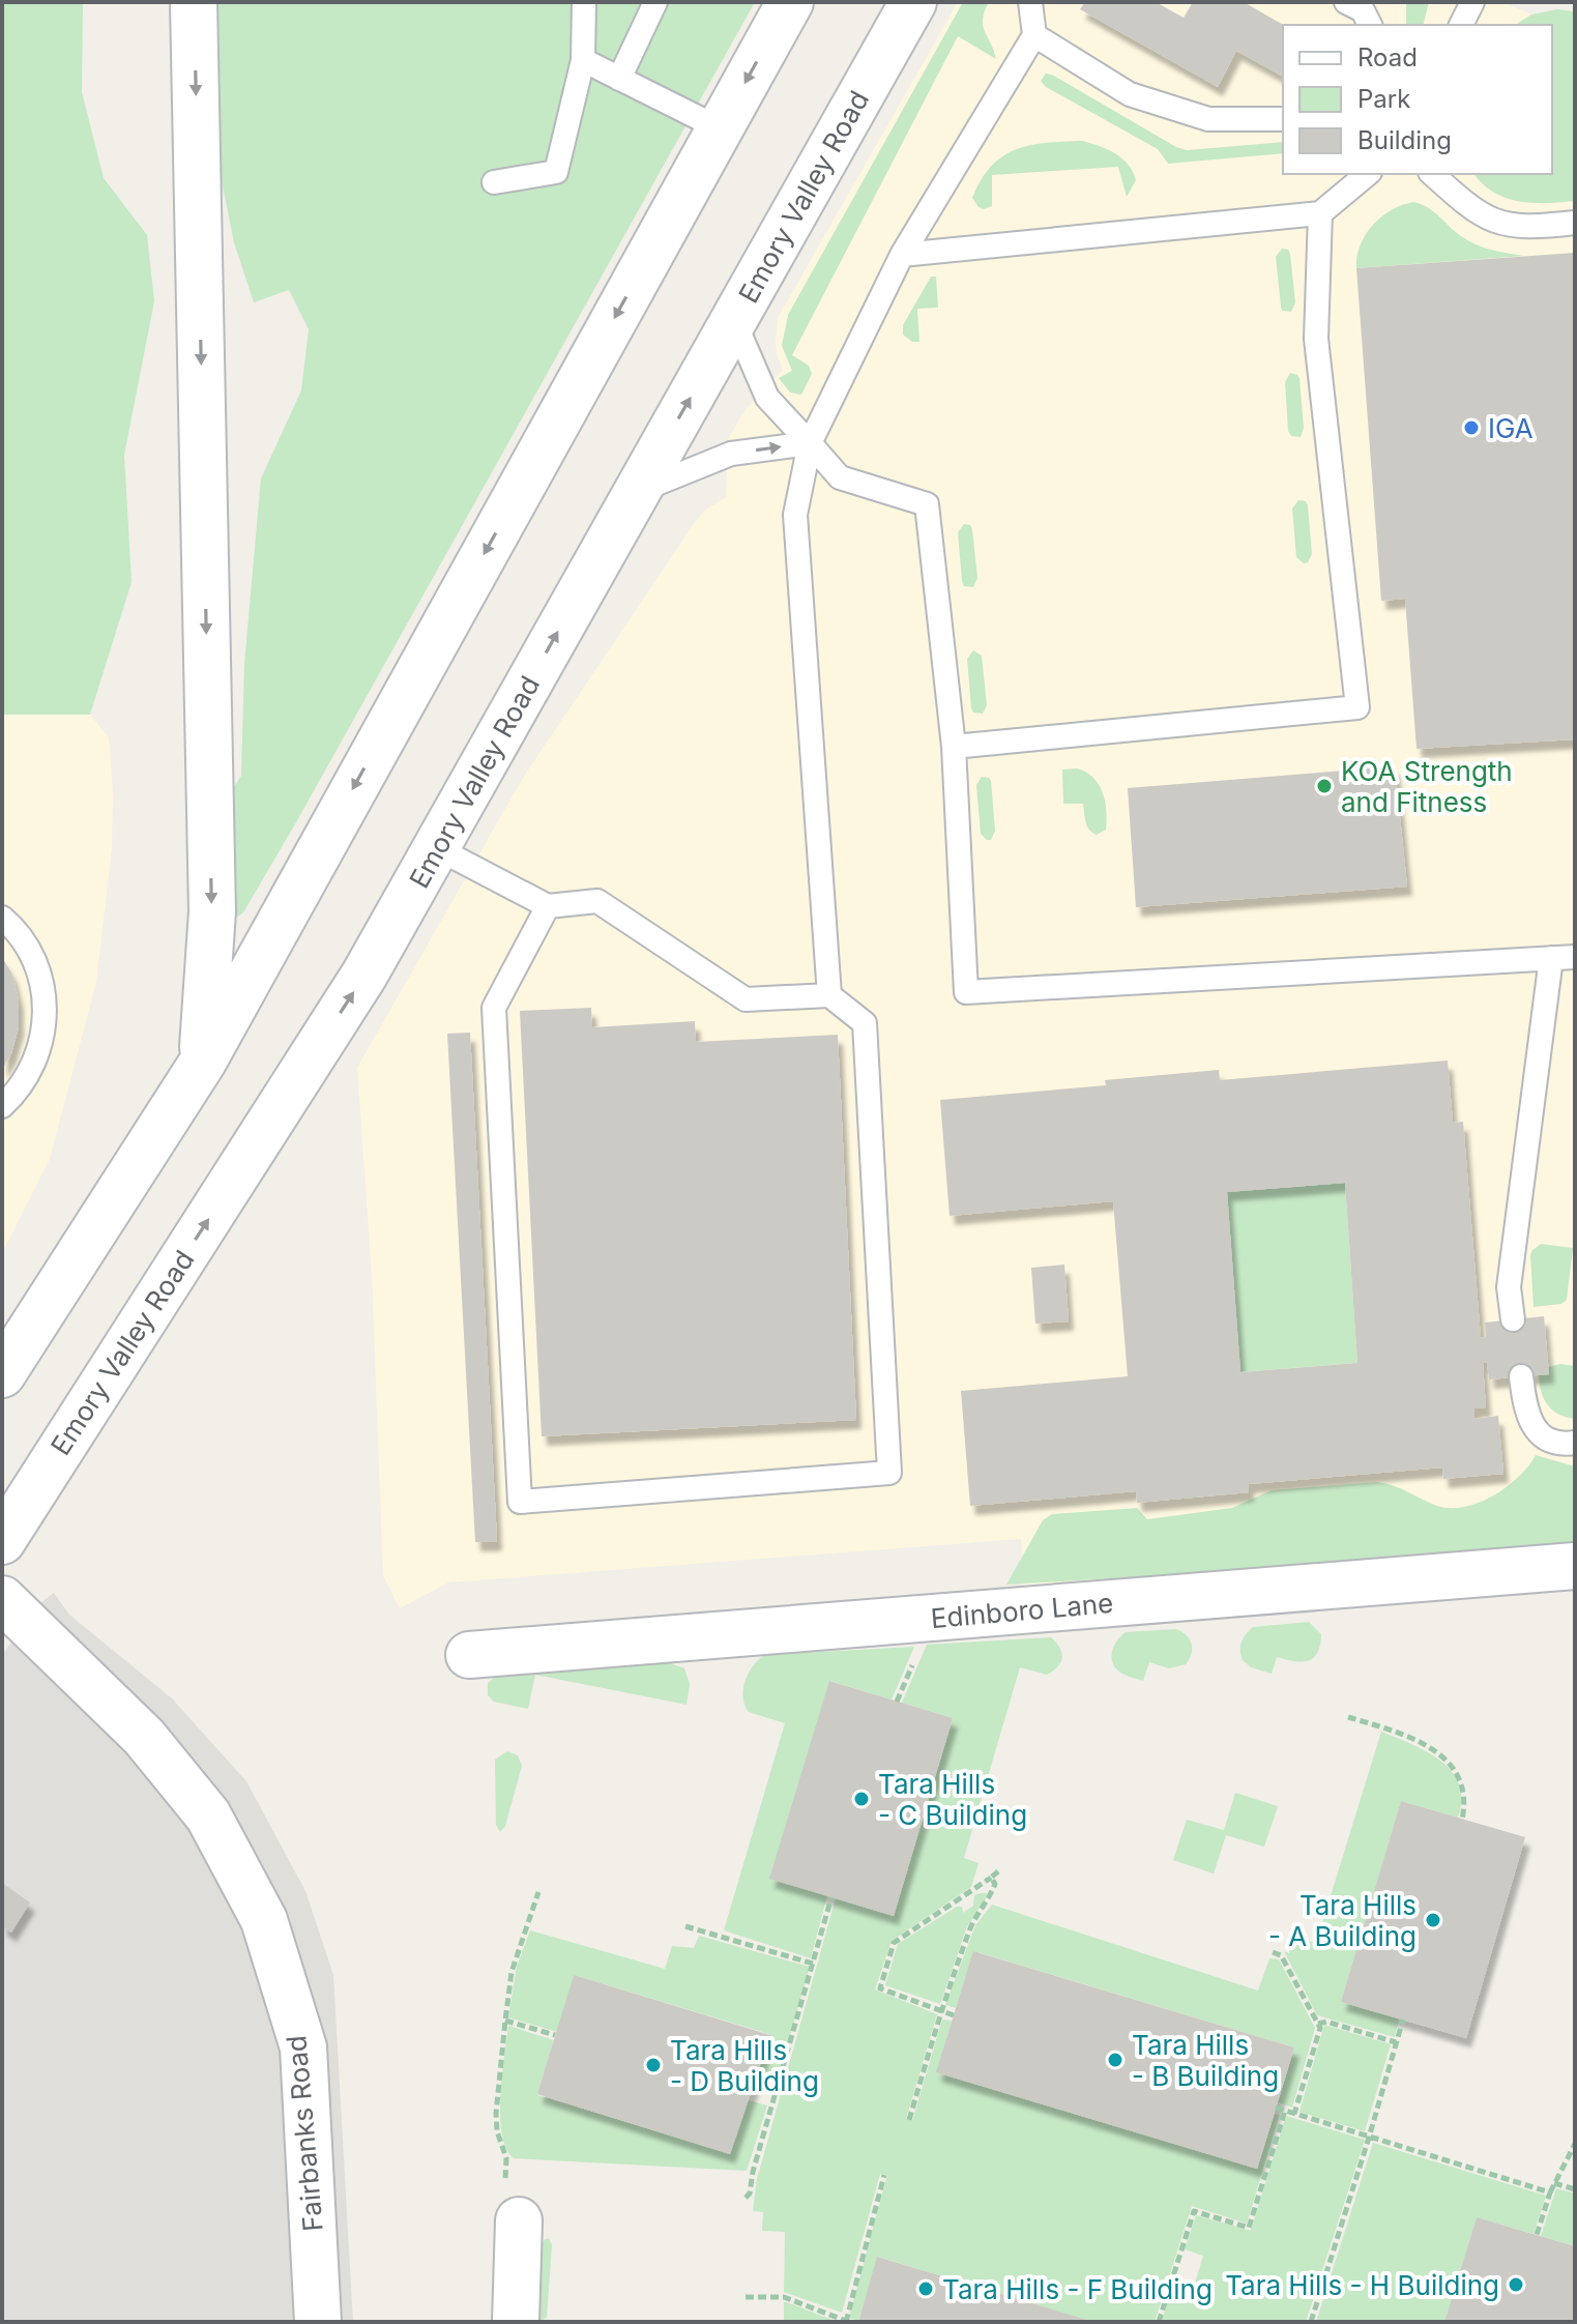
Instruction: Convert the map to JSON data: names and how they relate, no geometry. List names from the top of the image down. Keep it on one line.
{"streets":{"main road":["Emory Valley Road","Edinboro Lane","Fairbanks Road"]},"places":["IGA","KOA Strength and Fitness","Tara Hills - C Building","Tara Hills - A Building","Tara Hills - B Building","Tara Hills - D Building","Tara Hills - H Building","Tara Hills - F Building"],"legend":["Road","Park","Building"]}
